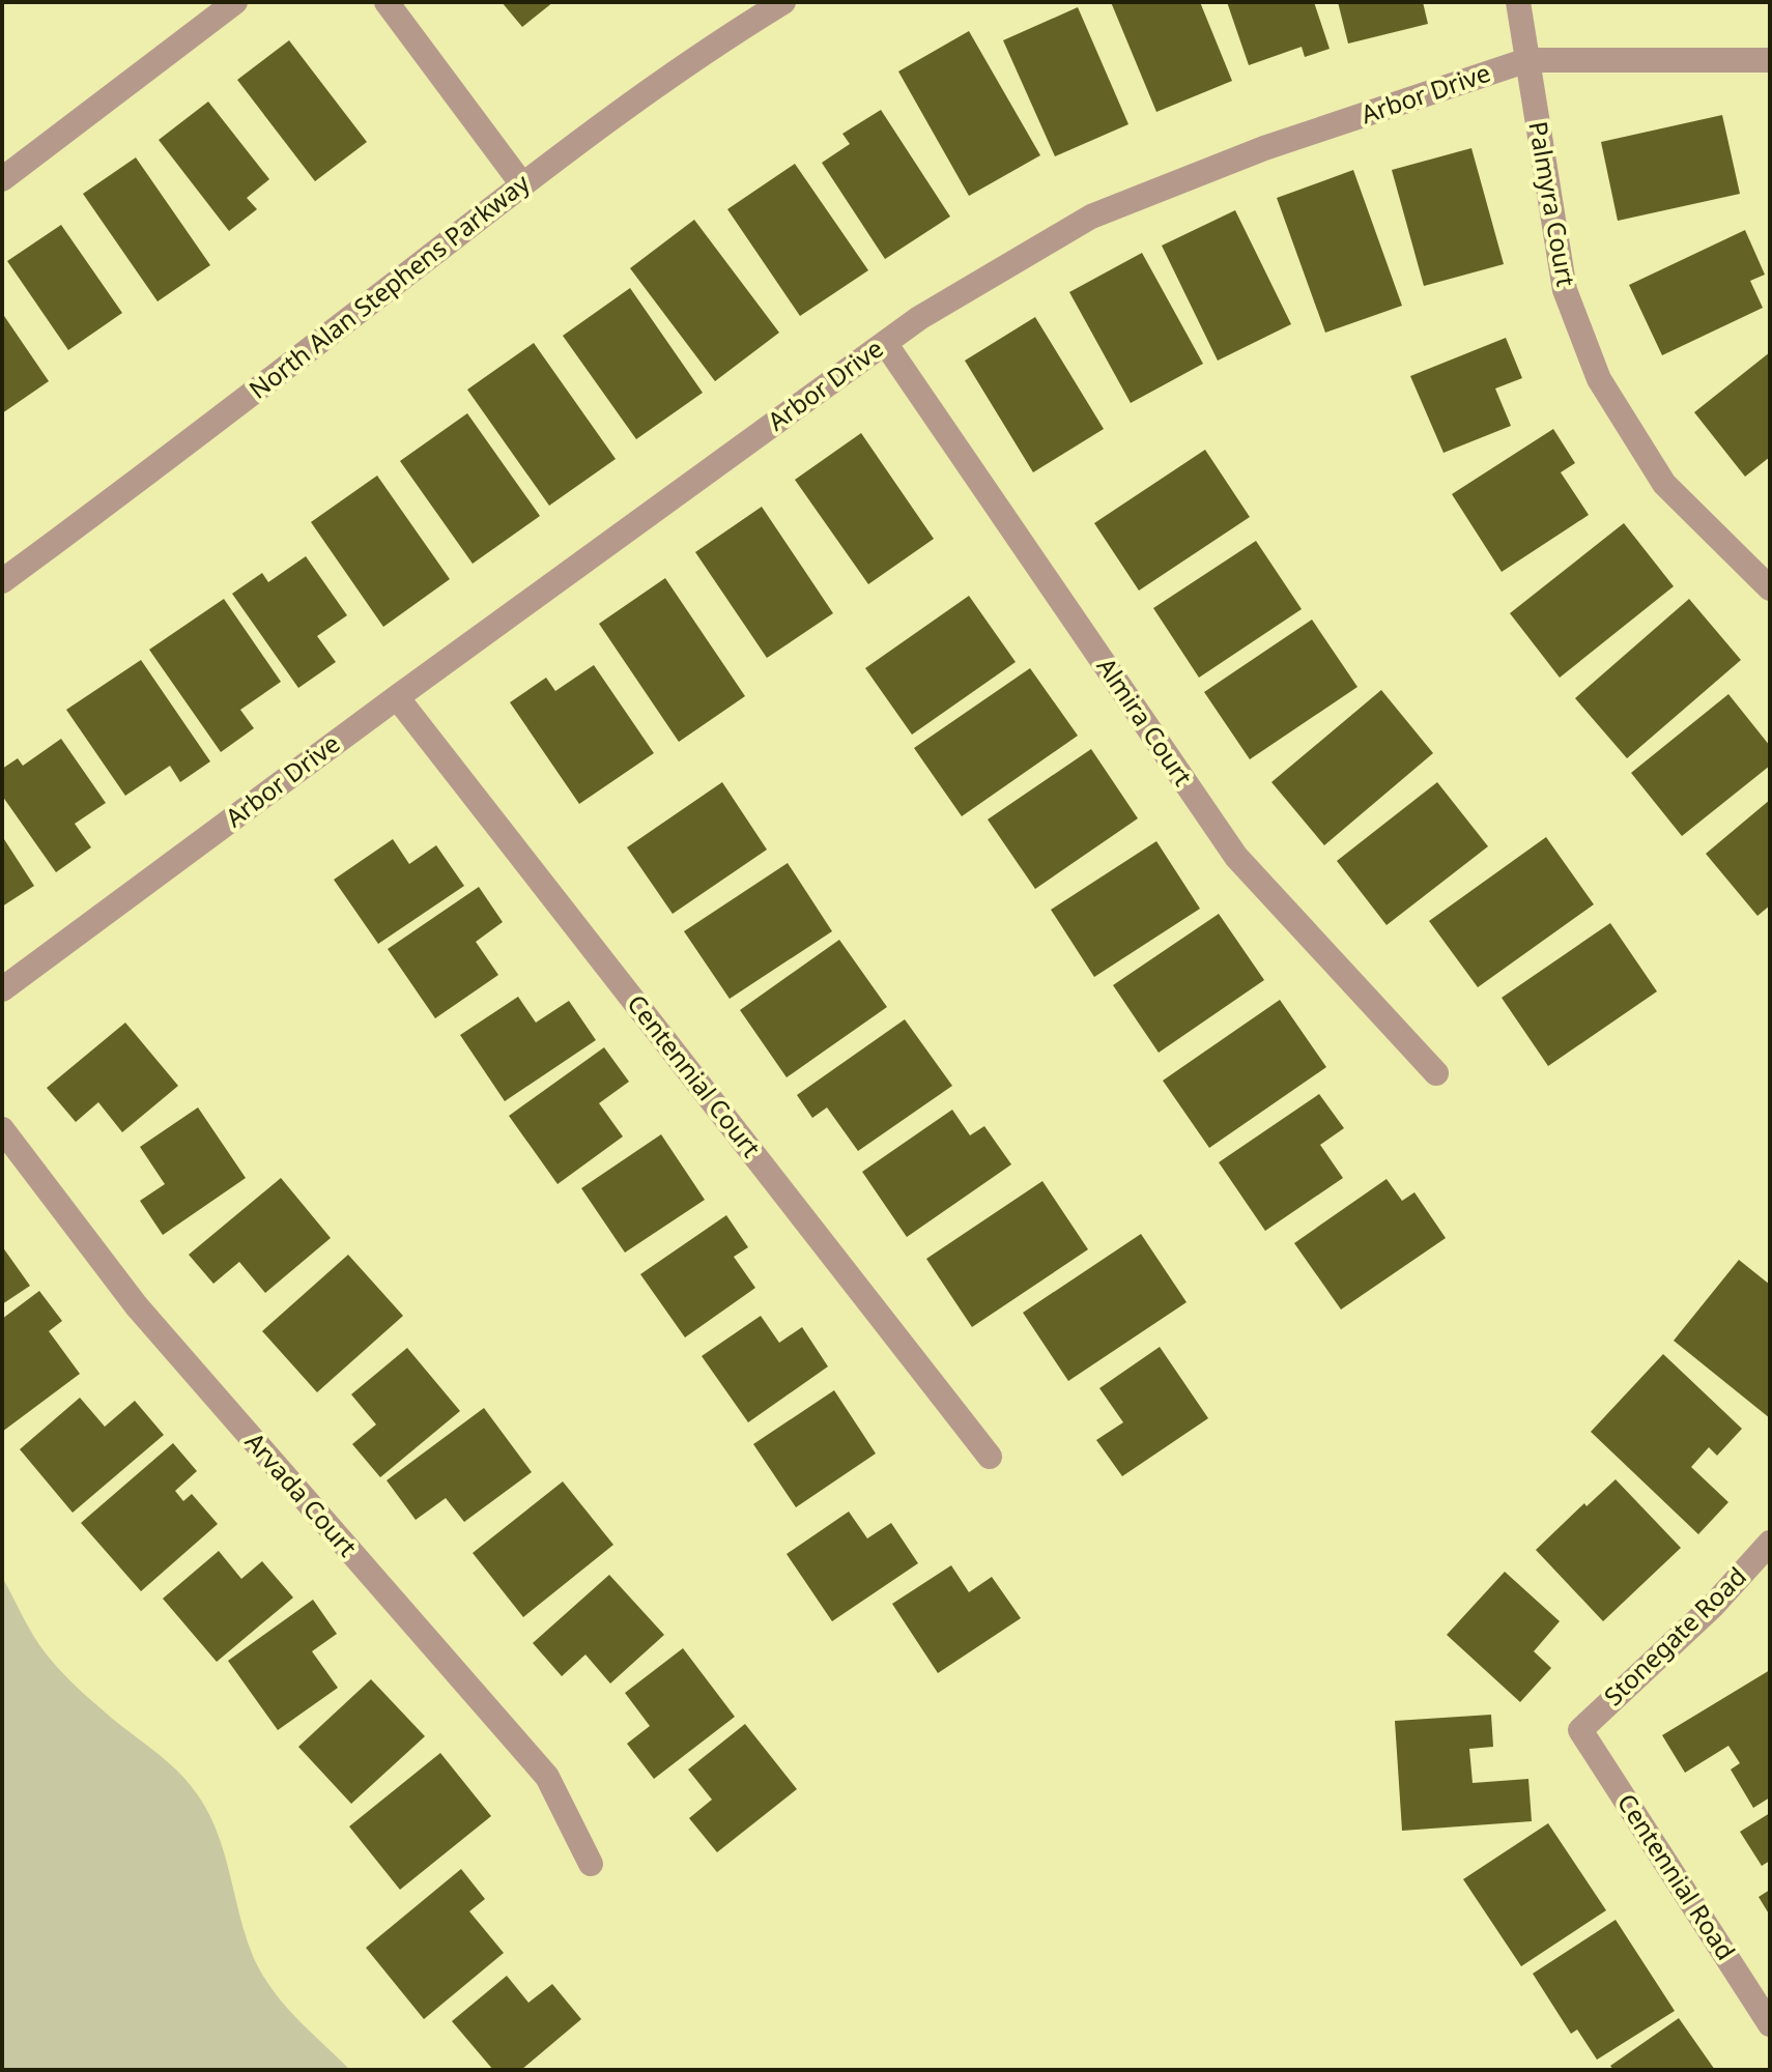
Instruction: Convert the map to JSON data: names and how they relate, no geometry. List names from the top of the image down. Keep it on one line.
{"streets":{"street":["Arbor Drive","Palmyra Court","North Alan Stephens Parkway","Almira Court","Centennial Court","Arvada Court","Stonegate Road","Centennial Road"]},"crossings":[["Arbor Drive","Palmyra Court"],["Arbor Drive","Almira Court"],["Arbor Drive","Centennial Court"],["Stonegate Road","Centennial Road"]]}
